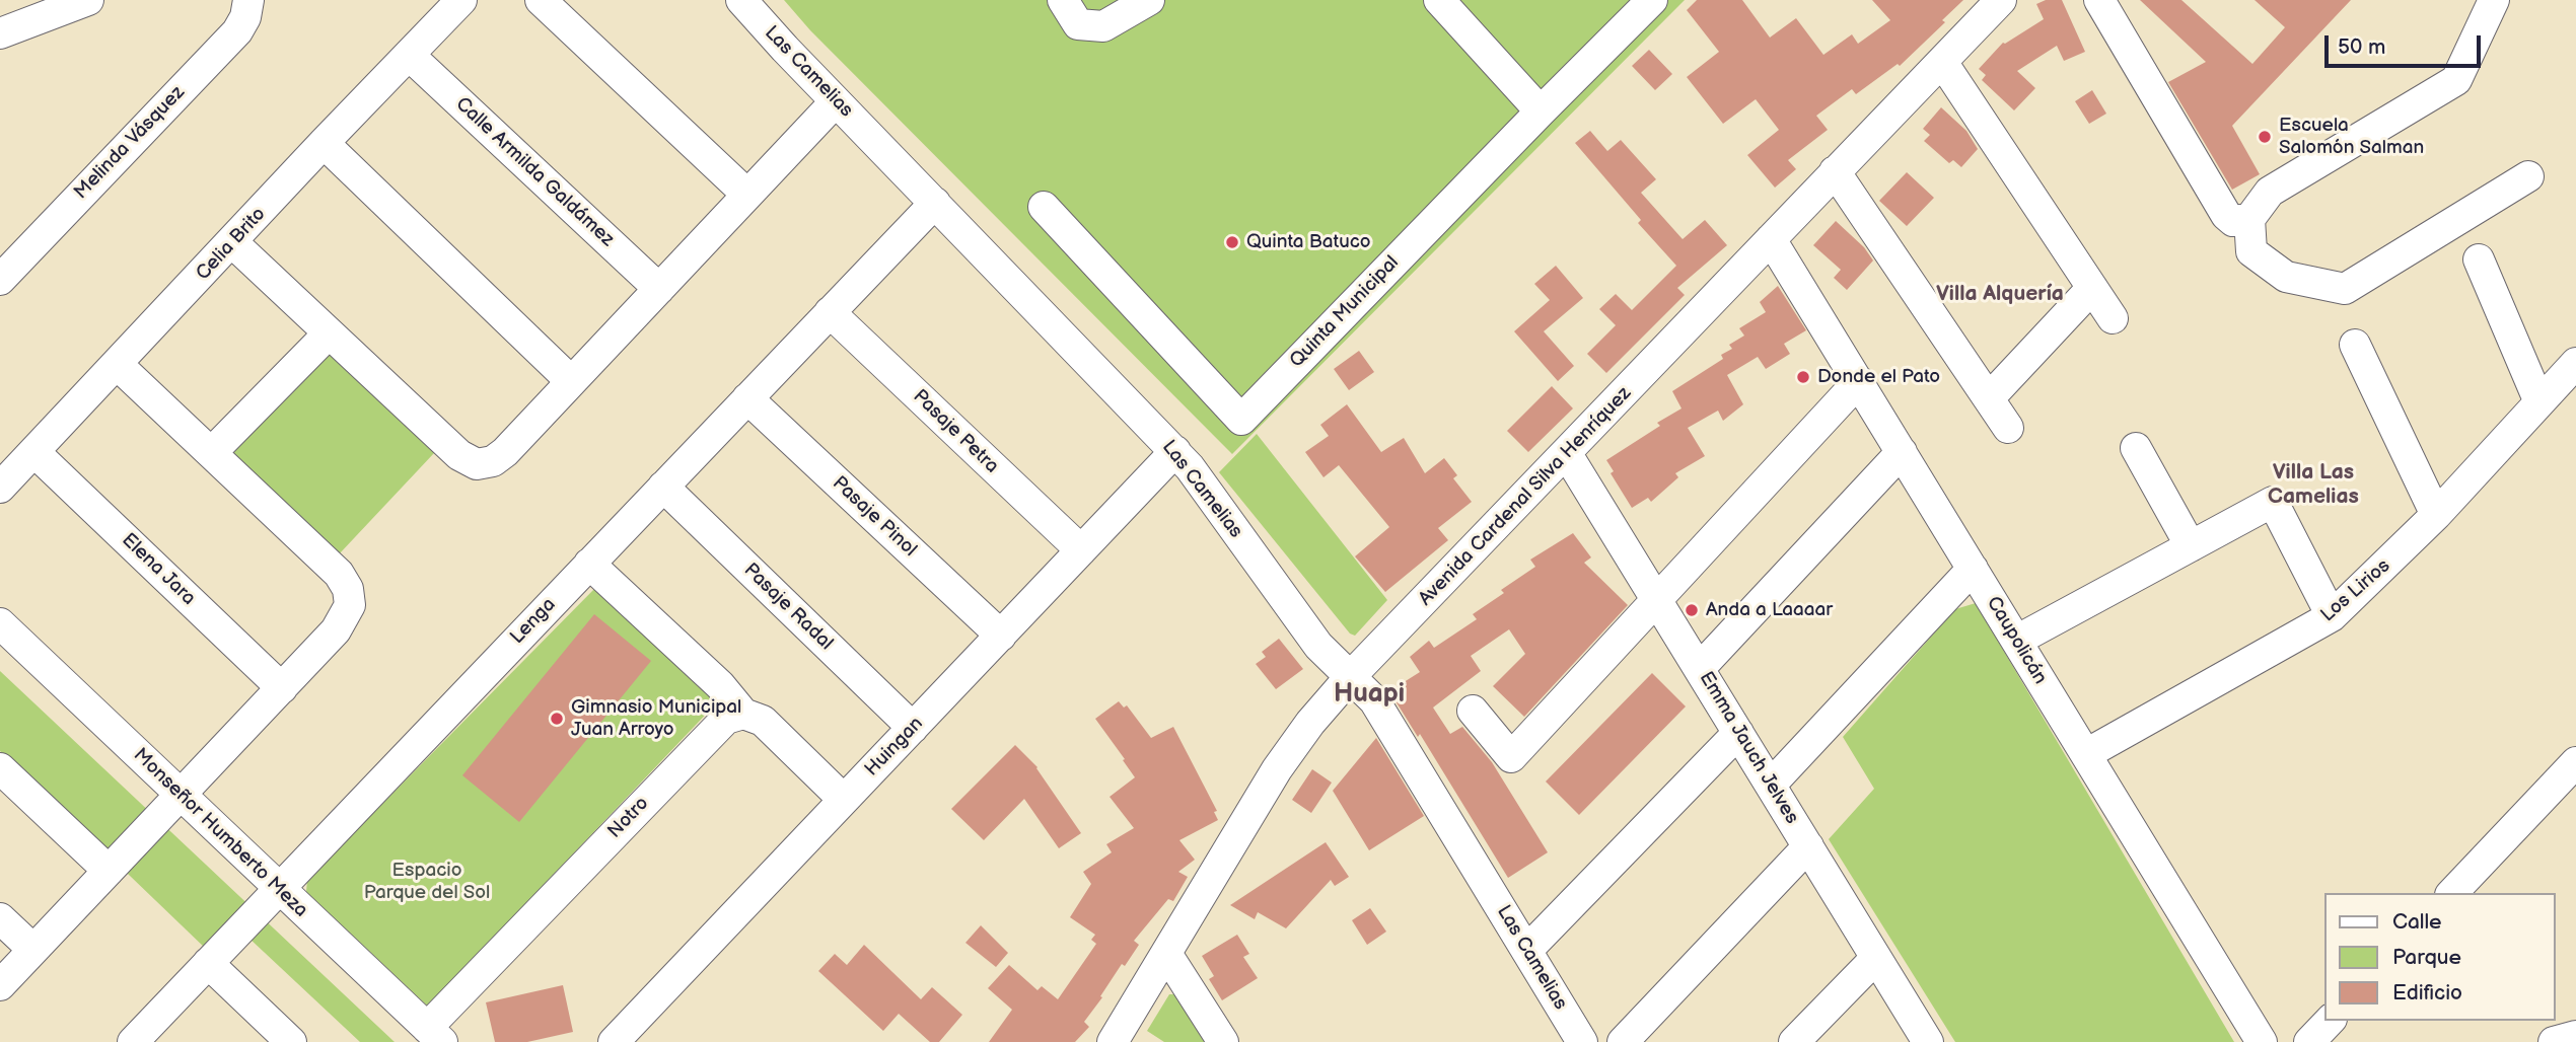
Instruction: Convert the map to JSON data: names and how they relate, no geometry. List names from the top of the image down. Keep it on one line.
{"streets":{"street":["Las Camelias","Melinda Vásquez","Calle Armilda Galdámez","Celia Brito","Quinta Municipal","Pasaje Petra","Avenida Cardenal Silva Henríquez","Pasaje Pinol","Elena Jara","Los Lirios","Pasaje Radal","Lenga","Caupolicán","Huingan","Emma Jauch Jelves","Notro","Monseñor Humberto Meza"]},"crossings":[["Las Camelias","Avenida Cardenal Silva Henríquez"],["Las Camelias","Lenga"],["Las Camelias","Huingan"],["Calle Armilda Galdámez","Celia Brito"],["Celia Brito","Elena Jara"],["Pasaje Petra","Lenga"],["Pasaje Petra","Huingan"],["Avenida Cardenal Silva Henríquez","Caupolicán"],["Avenida Cardenal Silva Henríquez","Emma Jauch Jelves"],["Pasaje Pinol","Lenga"],["Pasaje Pinol","Huingan"],["Los Lirios","Caupolicán"],["Pasaje Radal","Lenga"],["Pasaje Radal","Huingan"],["Lenga","Monseñor Humberto Meza"],["Notro","Monseñor Humberto Meza"]],"districts":["Villa Alquería","Villa Las Camelias","Huapi"],"parks":["Espacio Parque del Sol"],"places":["Escuela Salomón Salman","Quinta Batuco","Donde el Pato","Anda a Laaaar","Gimnasio Municipal Juan Arroyo"],"legend":["Calle","Parque","Edificio"],"scale_bar":"50 m"}
